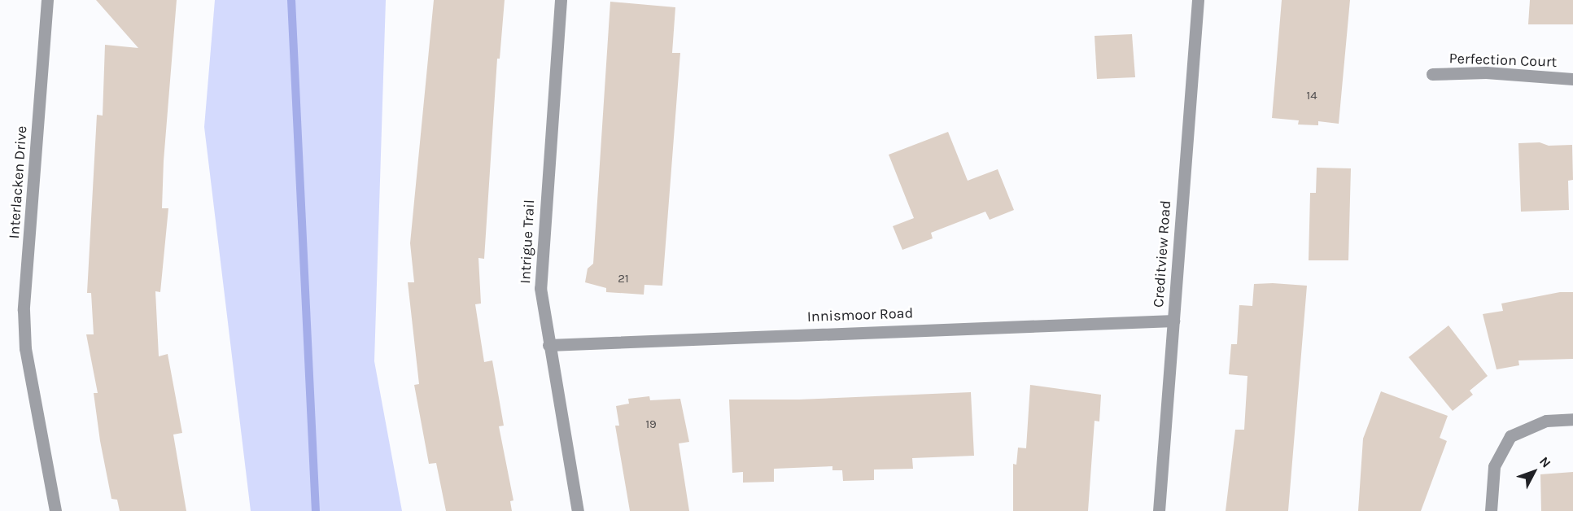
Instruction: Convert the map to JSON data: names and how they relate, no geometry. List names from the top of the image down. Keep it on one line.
{"streets":{"street":["Perfection Court","Interlacken Drive","Intrigue Trail","Creditview Road","Innismoor Road"]},"crossings":[["Intrigue Trail","Innismoor Road"],["Creditview Road","Innismoor Road"]],"house_numbers":["14","21","19"],"north":"top right"}
